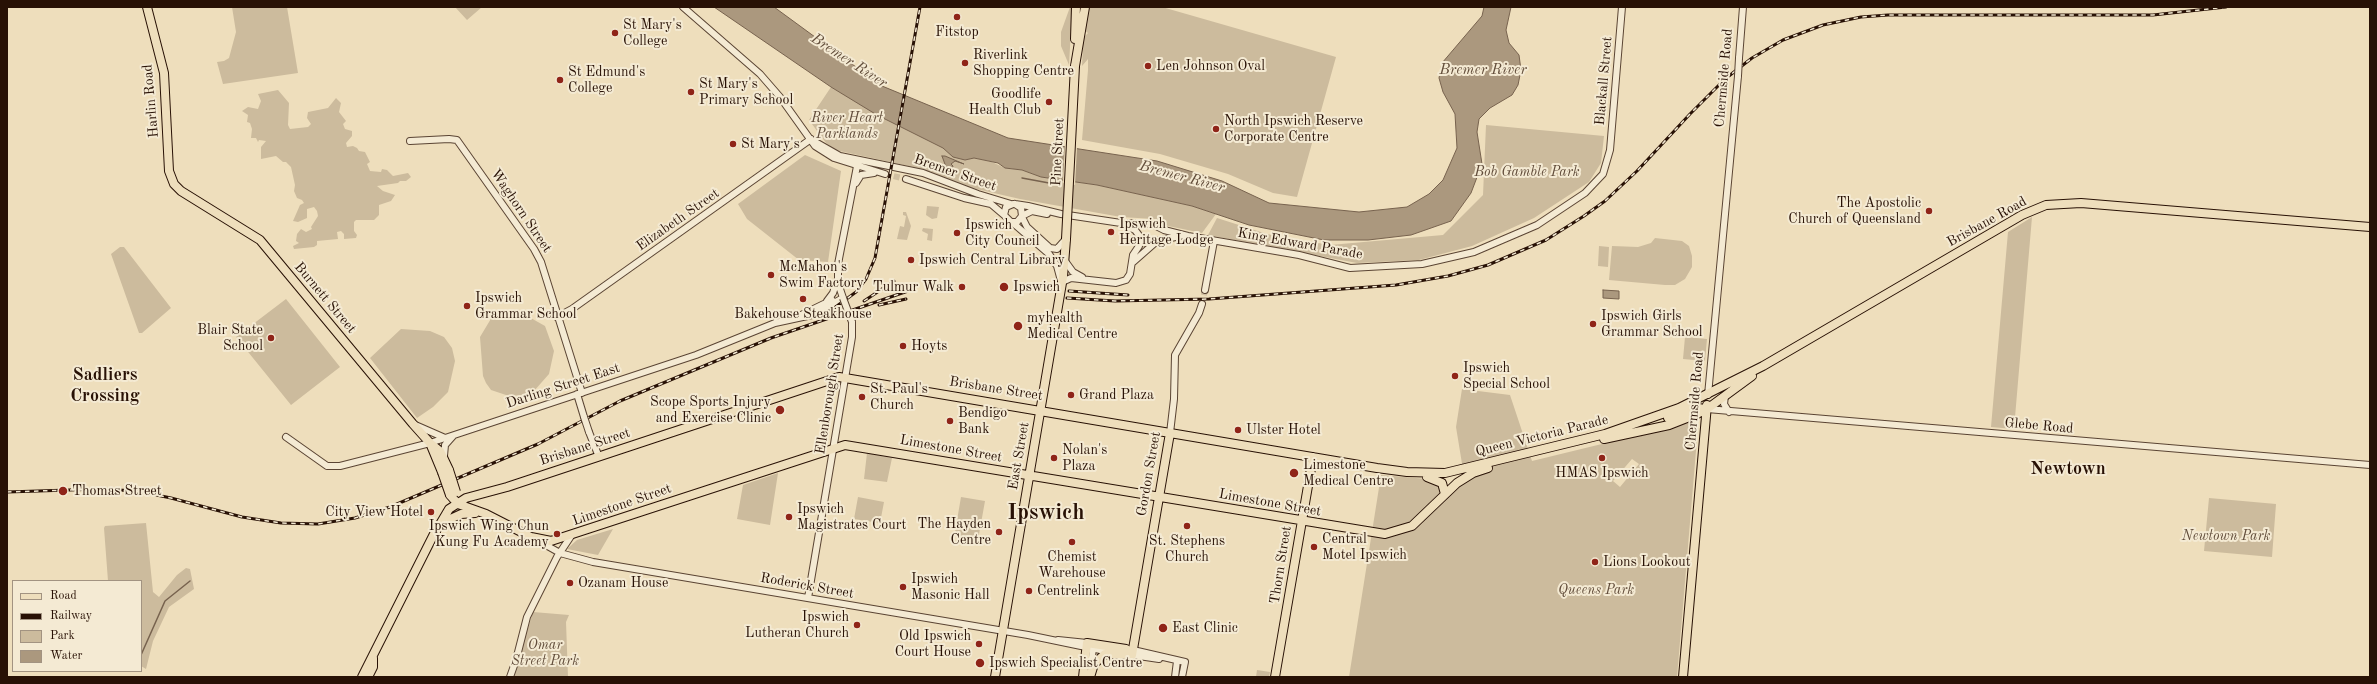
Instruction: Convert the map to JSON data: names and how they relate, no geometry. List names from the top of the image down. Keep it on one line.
{"streets":{"main road":["Chermside Road","Harlin Road","Pine Street","Brisbane Road","Burnett Street","Brisbane Street","Queen Victoria Parade","Limestone Street","East Street","Gordon Street","Thorn Street","Roderick Street"],"street":["Blackall Street","Bremer Street","Waghorn Street","Elizabeth Street","King Edward Parade","Darling Street East","Ellenborough Street","Glebe Road"]},"crossings":[["Chermside Road","Brisbane Road"],["Chermside Road","Glebe Road"],["Chermside Road","Queen Victoria Parade"],["Blackall Street","King Edward Parade"],["Harlin Road","Burnett Street"],["Pine Street","East Street"],["Bremer Street","Elizabeth Street"],["Bremer Street","King Edward Parade"],["Bremer Street","Ellenborough Street"],["Waghorn Street","Elizabeth Street"],["Waghorn Street","Darling Street East"],["Waghorn Street","Brisbane Street"],["Brisbane Road","Glebe Road"],["Brisbane Road","Queen Victoria Parade"],["Burnett Street","Darling Street East"],["Burnett Street","Brisbane Street"],["Burnett Street","Limestone Street"],["Darling Street East","Ellenborough Street"],["Brisbane Street","Ellenborough Street"],["Brisbane Street","Queen Victoria Parade"],["Brisbane Street","Limestone Street"],["Brisbane Street","East Street"],["Brisbane Street","Gordon Street"],["Brisbane Street","Thorn Street"],["Ellenborough Street","Limestone Street"],["Ellenborough Street","Roderick Street"],["Glebe Road","Queen Victoria Parade"],["Queen Victoria Parade","Limestone Street"],["Limestone Street","East Street"],["Limestone Street","Gordon Street"],["Limestone Street","Thorn Street"],["Limestone Street","Roderick Street"],["East Street","Roderick Street"],["Gordon Street","Roderick Street"]],"districts":["Sadliers Crossing","Newtown","Ipswich"],"water":["Bremer River"],"parks":["River Heart Parklands","Bob Gamble Park","Newtown Park","Queens Park","Omar Street Park"],"places":["Fitstop","St Mary's College","Riverlink Shopping Centre","Len Johnson Oval","St Edmund's College","St Mary's Primary School","Goodlife Health Club","North Ipswich Reserve Corporate Centre","St Mary's","The Apostolic Church of Queensland","Ipswich Heritage Lodge","Ipswich City Council","Ipswich Central Library","McMahon's Swim Factory","Tulmur Walk","Ipswich","Bakehouse Steakhouse","Ipswich Grammar School","Ipswich Girls Grammar School","myhealth Medical Centre","Blair State School","Hoyts","Ipswich Special School","Grand Plaza","St. Paul's Church","Scope Sports Injury and Exercise Clinic","Bendigo Bank","Ulster Hotel","Nolan's Plaza","HMAS Ipswich","Limestone Medical Centre","Thomas Street","City View Hotel","Ipswich Magistrates Court","St. Stephens Church","The Hayden Centre","Ipswich Wing Chun Kung Fu Academy","Chemist Warehouse","Central Motel Ipswich","Lions Lookout","Ozanam House","Ipswich Masonic Hall","Centrelink","Ipswich Lutheran Church","East Clinic","Old Ipswich Court House","Ipswich Specialist Centre"],"legend":["Road","Railway","Park","Water"]}
